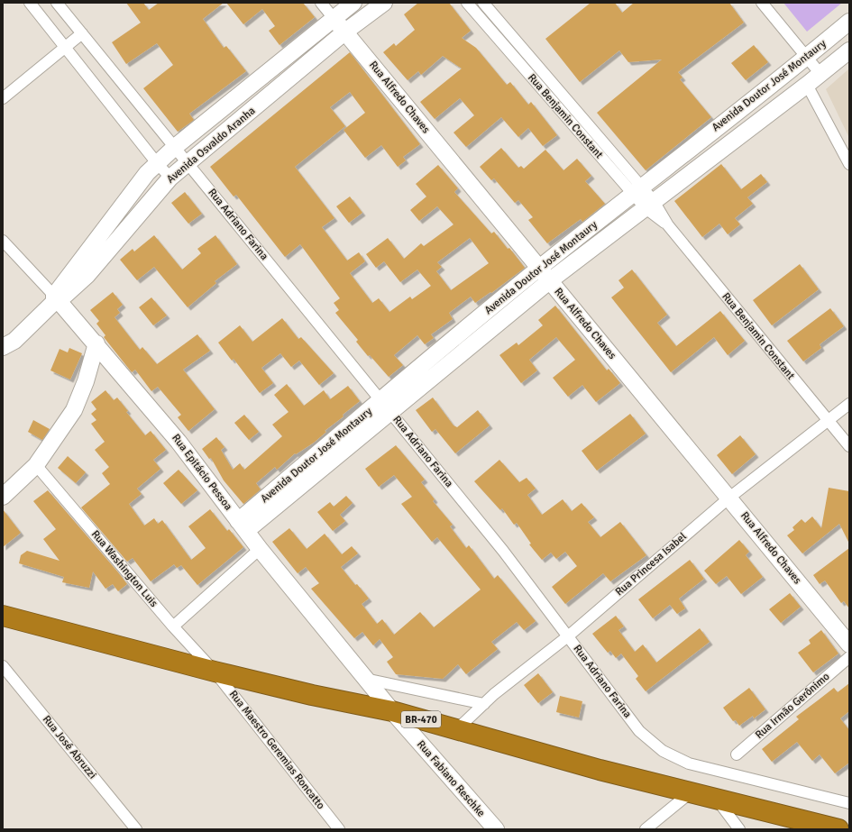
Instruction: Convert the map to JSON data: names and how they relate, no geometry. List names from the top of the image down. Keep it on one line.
{"streets":{"highway":["BR-470"],"street":["Avenida Doutor José Montaury","Rua Alfredo Chaves","Rua Benjamin Constant","Avenida Osvaldo Aranha","Rua Adriano Farina","Rua Epitácio Pessoa","Rua Princesa Isabel","Rua Washington Luis","Rua Irmão Gerônimo","Rua José Abruzzi","Rua Maestro Geremias Roncatto","Rua Fabiano Reschke"]},"crossings":[["Avenida Doutor José Montaury","Rua Alfredo Chaves"],["Avenida Doutor José Montaury","Rua Benjamin Constant"],["Avenida Doutor José Montaury","Rua Adriano Farina"],["Avenida Doutor José Montaury","Rua Epitácio Pessoa"],["Rua Alfredo Chaves","Avenida Osvaldo Aranha"],["Rua Alfredo Chaves","Rua Princesa Isabel"],["Rua Benjamin Constant","Rua Princesa Isabel"],["Avenida Osvaldo Aranha","Rua Adriano Farina"],["Avenida Osvaldo Aranha","Rua Epitácio Pessoa"],["Rua Adriano Farina","Rua Princesa Isabel"],["Rua Epitácio Pessoa","BR-470"],["Rua Epitácio Pessoa","Rua Fabiano Reschke"],["Rua Princesa Isabel","BR-470"],["Rua Washington Luis","BR-470"],["Rua Washington Luis","Rua Maestro Geremias Roncatto"],["BR-470","Rua Maestro Geremias Roncatto"],["BR-470","Rua Fabiano Reschke"]]}
